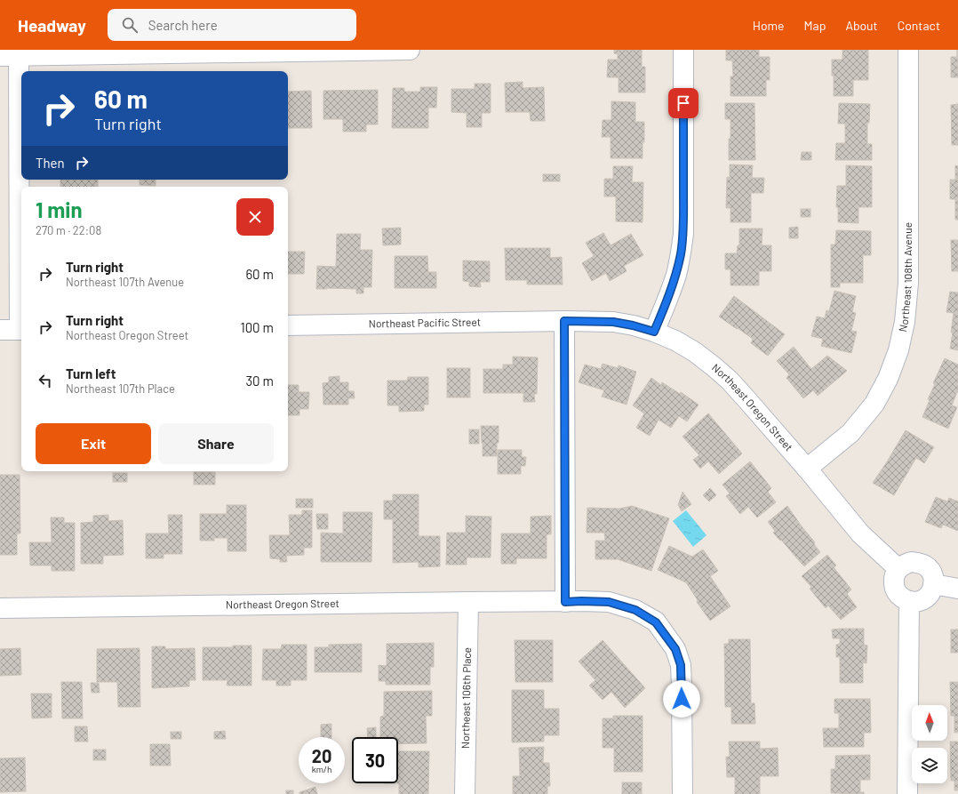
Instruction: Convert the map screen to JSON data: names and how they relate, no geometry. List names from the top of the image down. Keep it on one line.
{"streets":{"street":["Northeast 108th Avenue","Northeast Pacific Street","Northeast Oregon Street","Northeast 106th Place"]},"crossings":[["Northeast 108th Avenue","Northeast Oregon Street"],["Northeast Pacific Street","Northeast Oregon Street"],["Northeast Oregon Street","Northeast 106th Place"]],"north":"top","page":{"header":"Headway","search":"Search here","nav":["Home","Map","About","Contact"],"turn":["60 m","Turn right"],"then":"Then","heading":["1 min","270 m · 22:08"],"list":[{"name":"Turn right","note":"Northeast 107th Avenue","value":"60 m"},{"name":"Turn right","note":"Northeast Oregon Street","value":"100 m"},{"name":"Turn left","note":"Northeast 107th Place","value":"30 m"}],"buttons":["Exit","Share"],"speed":"20 km/h","limit":"30"}}
